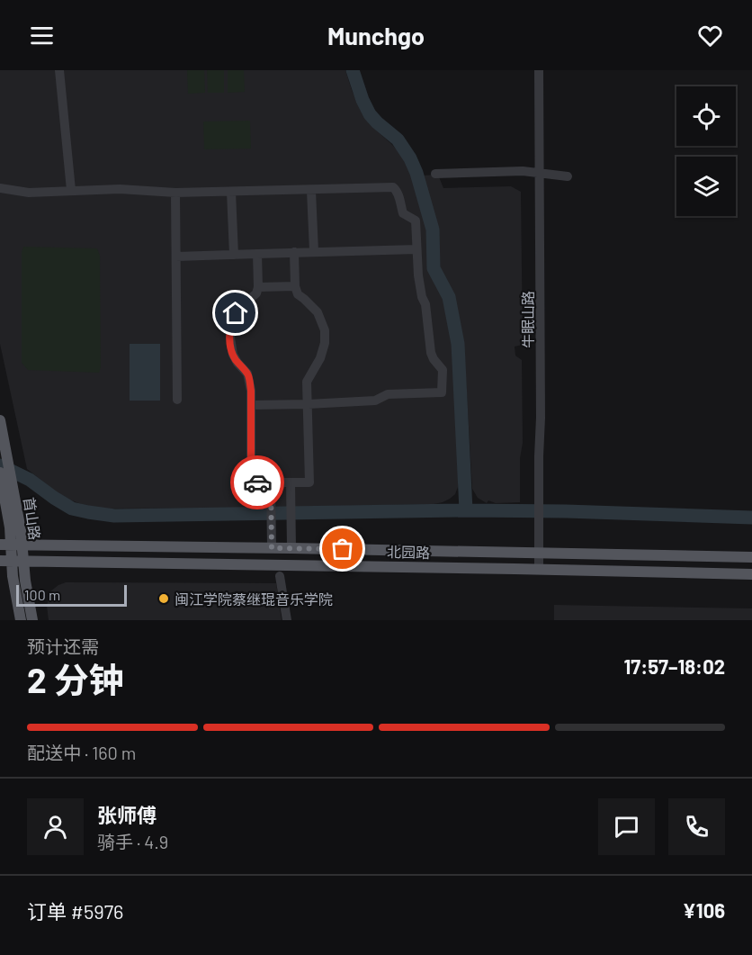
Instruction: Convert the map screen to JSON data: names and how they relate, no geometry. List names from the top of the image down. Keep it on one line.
{"streets":{"main road":["首山路","北园路"],"street":["牛眠山路"]},"crossings":[["牛眠山路","北园路"],["首山路","北园路"]],"places":["闽江学院蔡继琨音乐学院"],"scale_bar":"100 m","page":{"header":"Munchgo","scale":"100 m","heading":["2 分钟","预计还需","17:57–18:02"],"panel":["张师傅","骑手 · 4.9","订单 #5976","¥106"],"bar":"配送中 · 160 m"}}
